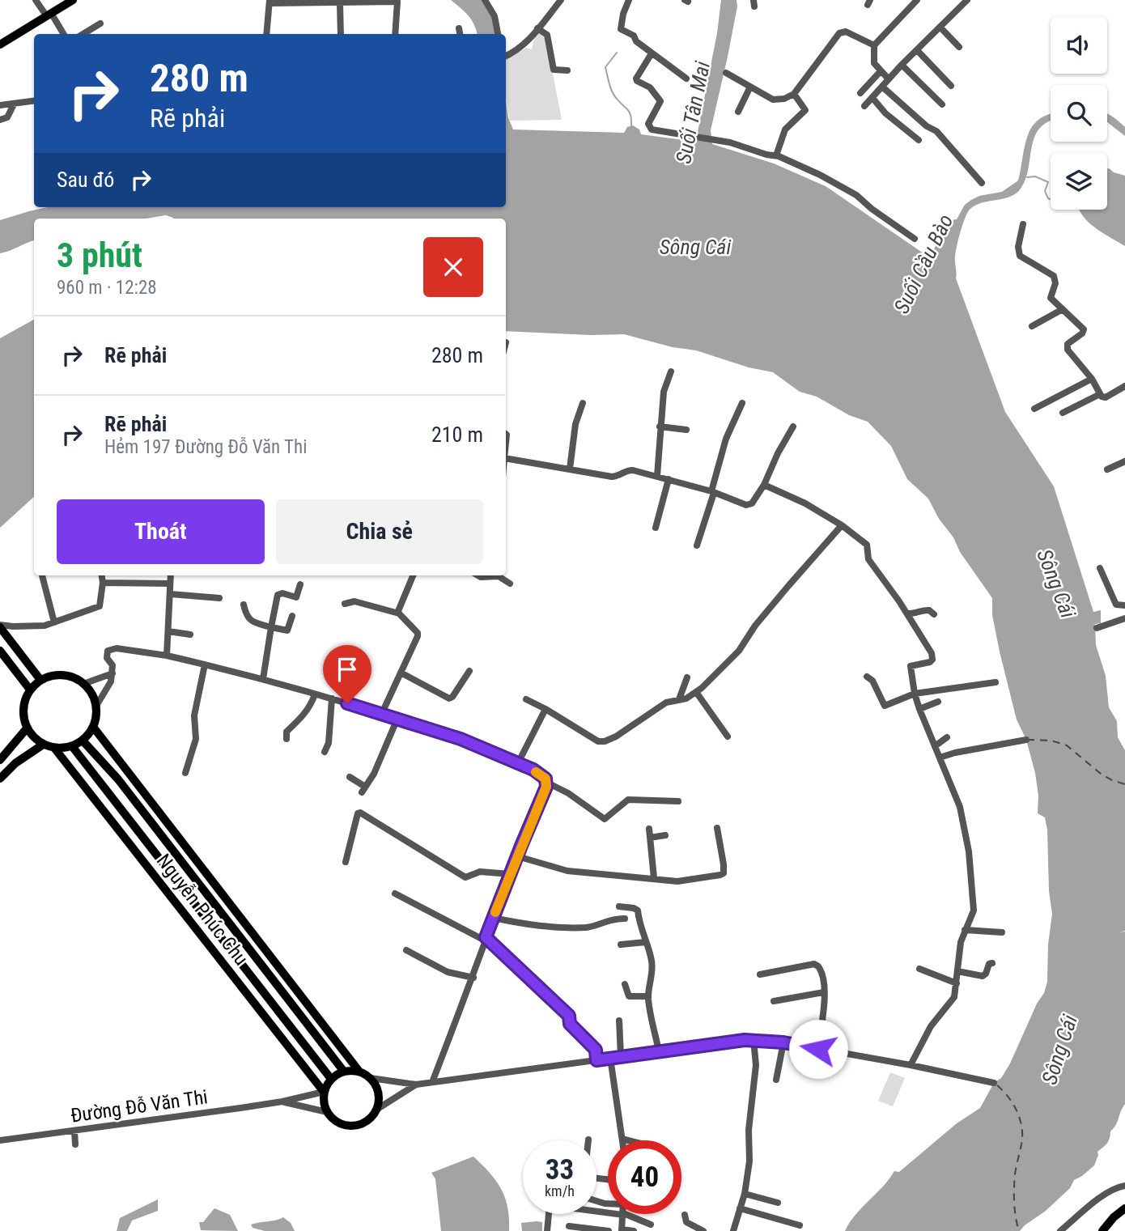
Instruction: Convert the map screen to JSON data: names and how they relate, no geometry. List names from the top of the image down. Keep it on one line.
{"streets":{"main road":["Nguyễn Phúc Chu"],"street":["Đường Đỗ Văn Thi"]},"crossings":[["Nguyễn Phúc Chu","Đường Đỗ Văn Thi"]],"water":["Suối Tân Mai","Sông Cái","Suối Cầu Bào"],"page":{"turn":["280 m","Rẽ phải"],"then":"Sau đó","heading":["3 phút","960 m · 12:28"],"list":[{"name":"Rẽ phải","value":"280 m"},{"name":"Rẽ phải","note":"Hẻm 197 Đường Đỗ Văn Thi","value":"210 m"}],"buttons":["Thoát","Chia sẻ"],"speed":"33 km/h","limit":"40"}}
